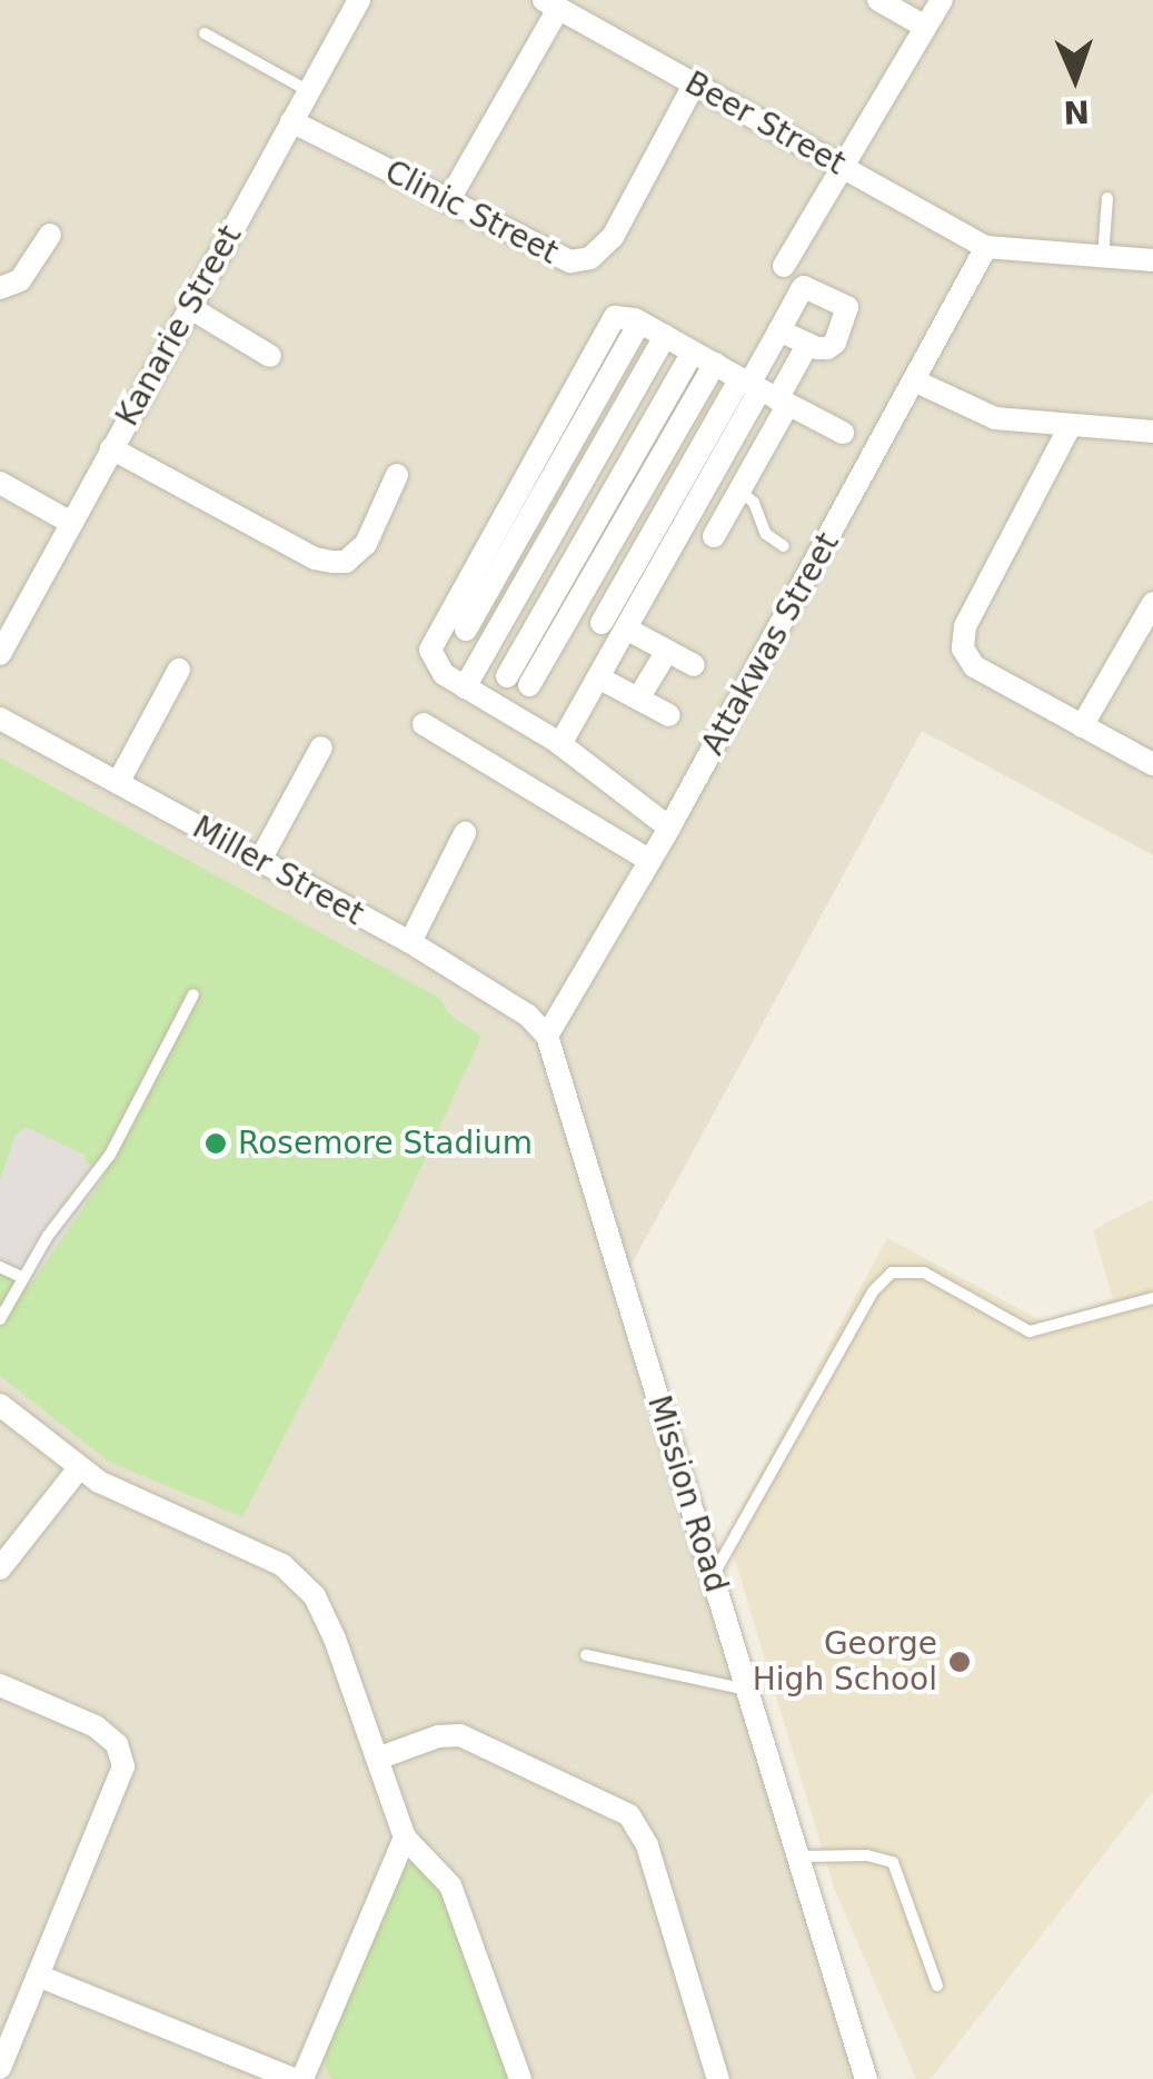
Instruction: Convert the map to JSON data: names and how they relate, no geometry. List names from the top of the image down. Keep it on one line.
{"streets":{"street":["Beer Street","Clinic Street","Kanarie Street","Attakwas Street","Miller Street","Mission Road"]},"crossings":[["Beer Street","Clinic Street"],["Beer Street","Attakwas Street"],["Clinic Street","Kanarie Street"],["Attakwas Street","Miller Street"],["Attakwas Street","Mission Road"],["Miller Street","Mission Road"]],"places":["Rosemore Stadium","George High School"],"north":"bottom"}
